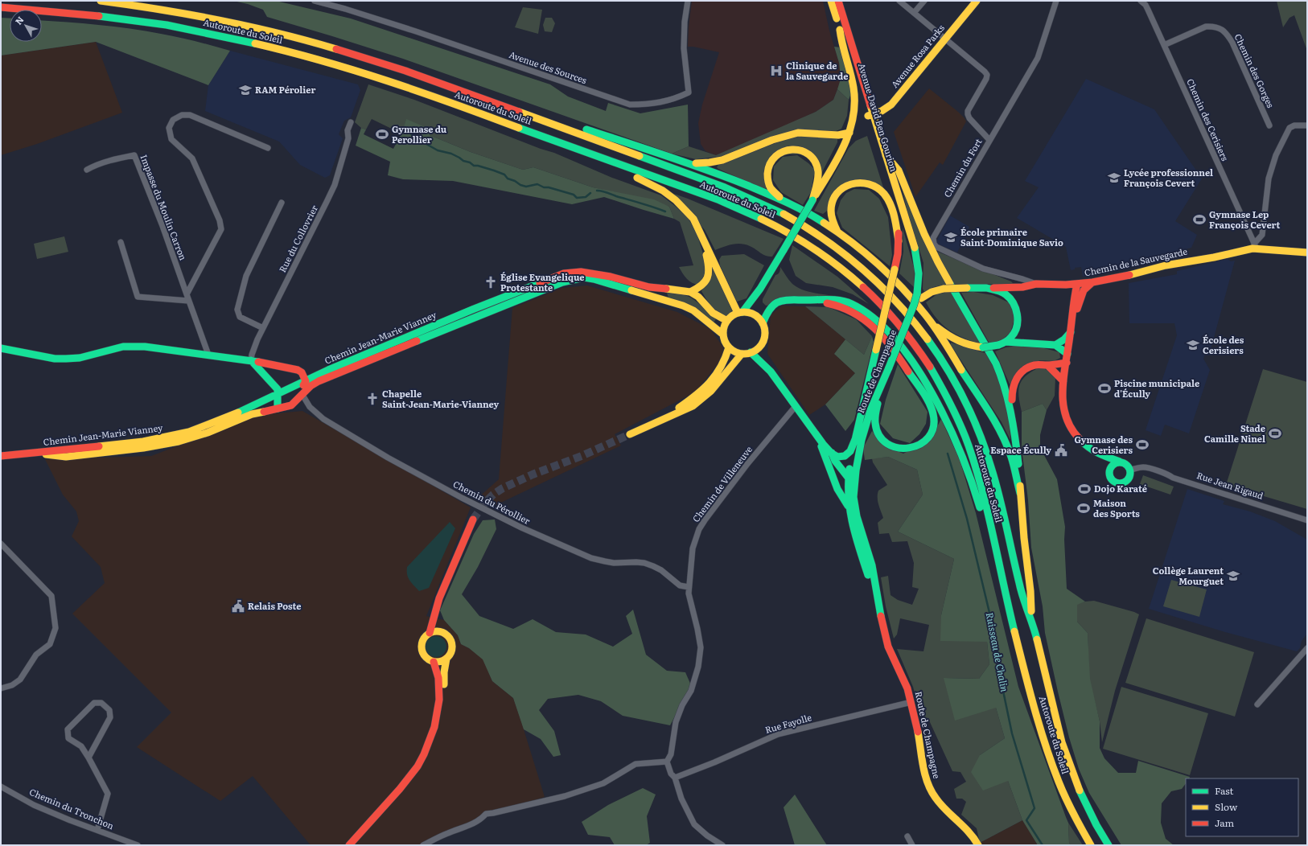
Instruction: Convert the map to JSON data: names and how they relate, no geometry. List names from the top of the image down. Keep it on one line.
{"streets":{"main road":["Autoroute du Soleil","Avenue Rosa Parks","Avenue David Ben Gourion","Chemin de la Sauvegarde","Chemin Jean-Marie Vianney","Route de Champagne"],"street":["Avenue des Sources","Chemin des Gorges","Chemin des Cerisiers","Chemin du Fort","Impasse du Moulin Carron","Rue du Collovrier","Chemin de Villeneuve","Rue Jean Rigaud","Chemin du Pérollier","Rue Fayolle","Chemin du Tronchon"]},"crossings":[["Avenue Rosa Parks","Avenue David Ben Gourion"],["Chemin des Gorges","Chemin des Cerisiers"],["Avenue David Ben Gourion","Chemin de la Sauvegarde"],["Avenue David Ben Gourion","Route de Champagne"],["Chemin des Cerisiers","Chemin de la Sauvegarde"],["Chemin du Fort","Chemin de la Sauvegarde"],["Chemin de la Sauvegarde","Route de Champagne"],["Chemin Jean-Marie Vianney","Chemin du Pérollier"],["Route de Champagne","Rue Fayolle"],["Chemin de Villeneuve","Chemin du Pérollier"]],"water":["Ruisseau de Chalin"],"places":{"hospital":["Clinique de la Sauvegarde"],"school or university":["RAM Pérolier","Lycée professionnel François Cevert","École primaire Saint-Dominique Savio","École des Cerisiers","Collège Laurent Mourguet"],"sports":["Gymnase du Perollier","Gymnase Lep François Cevert","Piscine municipale d'Écully","Stade Camille Ninel","Gymnase des Cerisiers","Dojo Karaté","Maison des Sports"],"church":["Église Evangelique Protestante","Chapelle Saint-Jean-Marie-Vianney"],"public building":["Espace Écully","Relais Poste"]},"legend":["Fast","Slow","Jam"],"north":"top left"}
